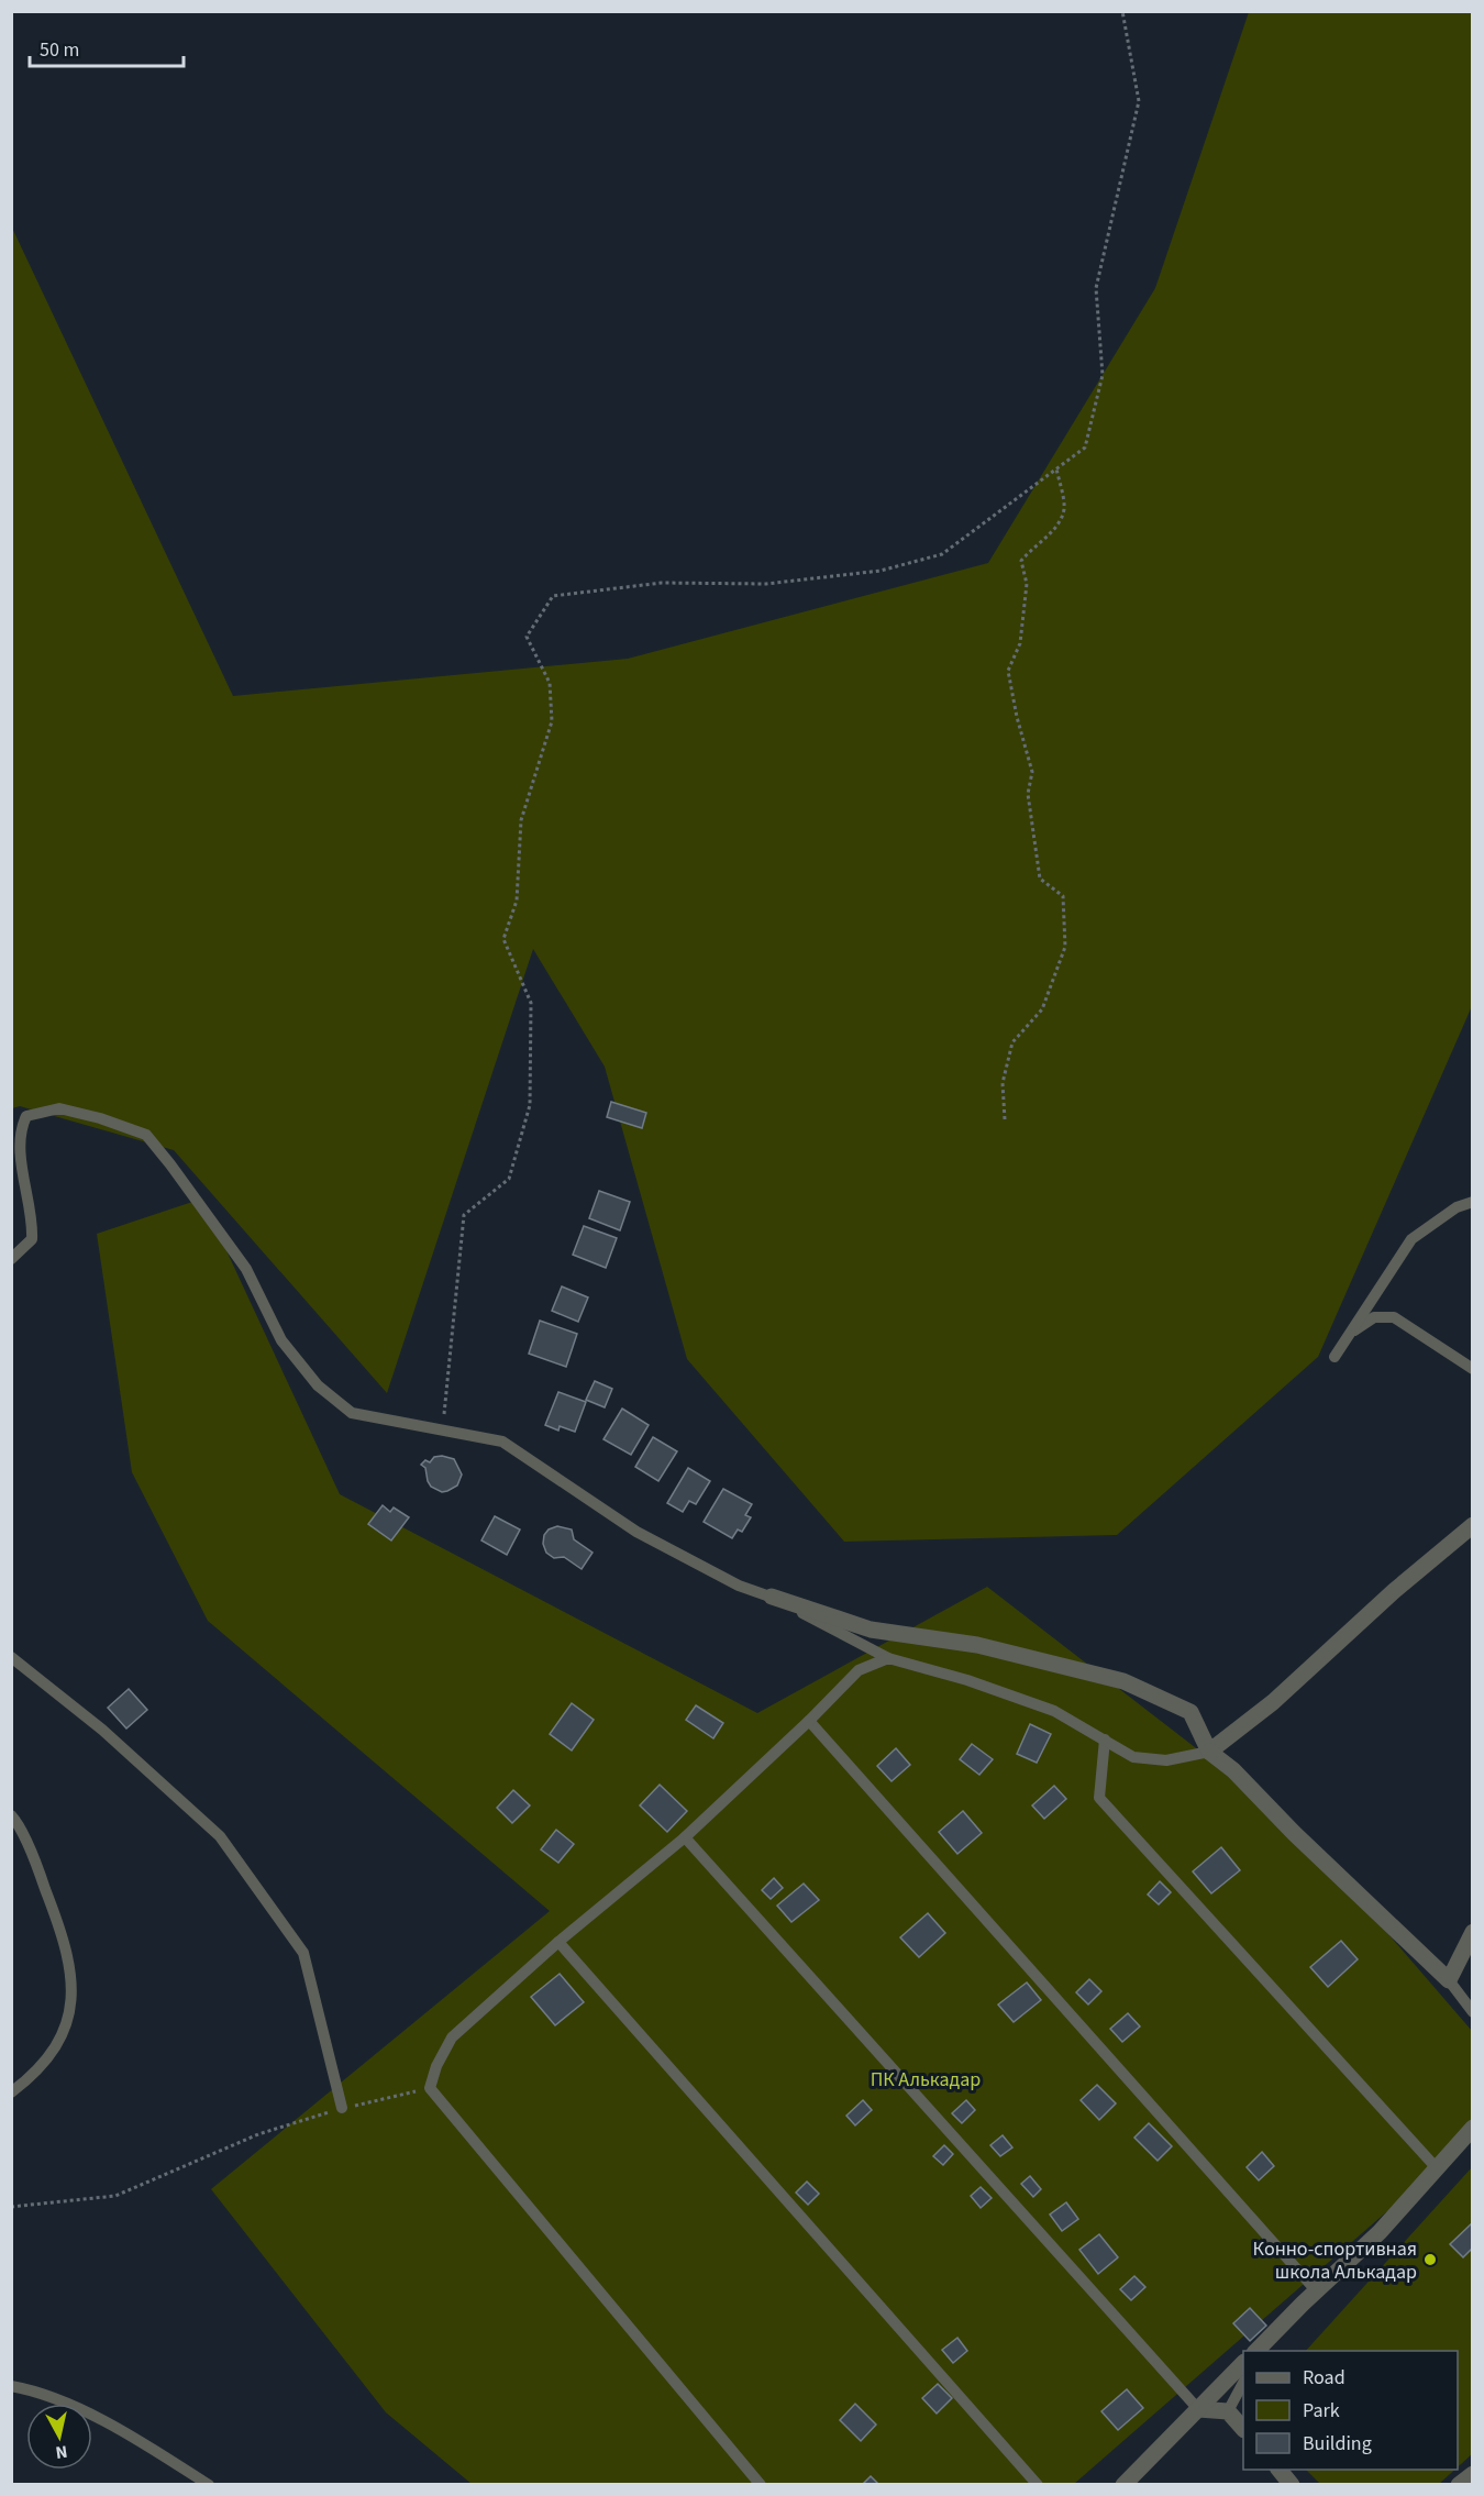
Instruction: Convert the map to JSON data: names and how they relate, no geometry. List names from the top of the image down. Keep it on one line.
{"parks":["ПК Алькадар"],"places":["Конно-спортивная школа Алькадар"],"legend":["Road","Park","Building"],"scale_bar":"50 m","north":"bottom"}
